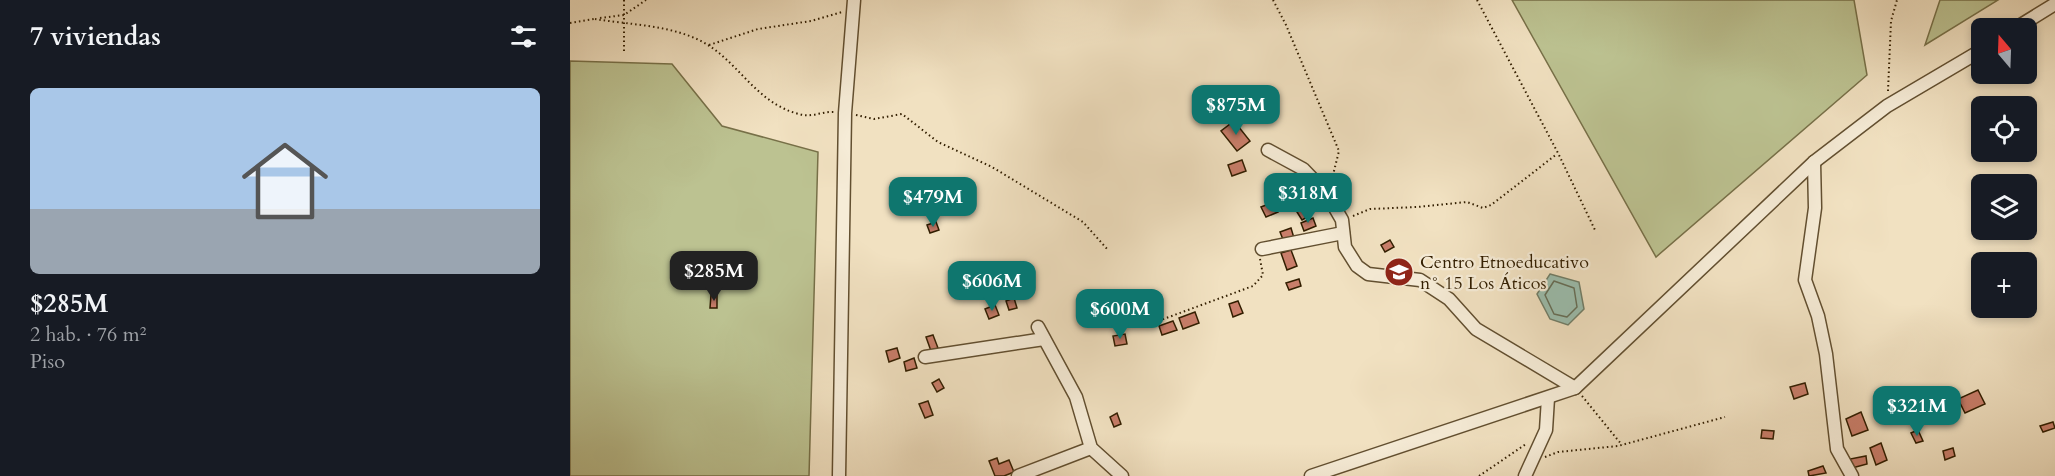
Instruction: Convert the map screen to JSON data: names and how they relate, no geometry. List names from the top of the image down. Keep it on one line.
{"places":{"school or university":["Centro Etnoeducativo n° 15 Los Áticos"]},"north":"top","page":{"heading":"7 viviendas","map_buttons":"+","list":[{"name":"$285M","note":"2 hab. · 76 m² · Piso"}],"price":["$875M","$318M","$479M","$285M","$606M","$600M","$321M"]}}
